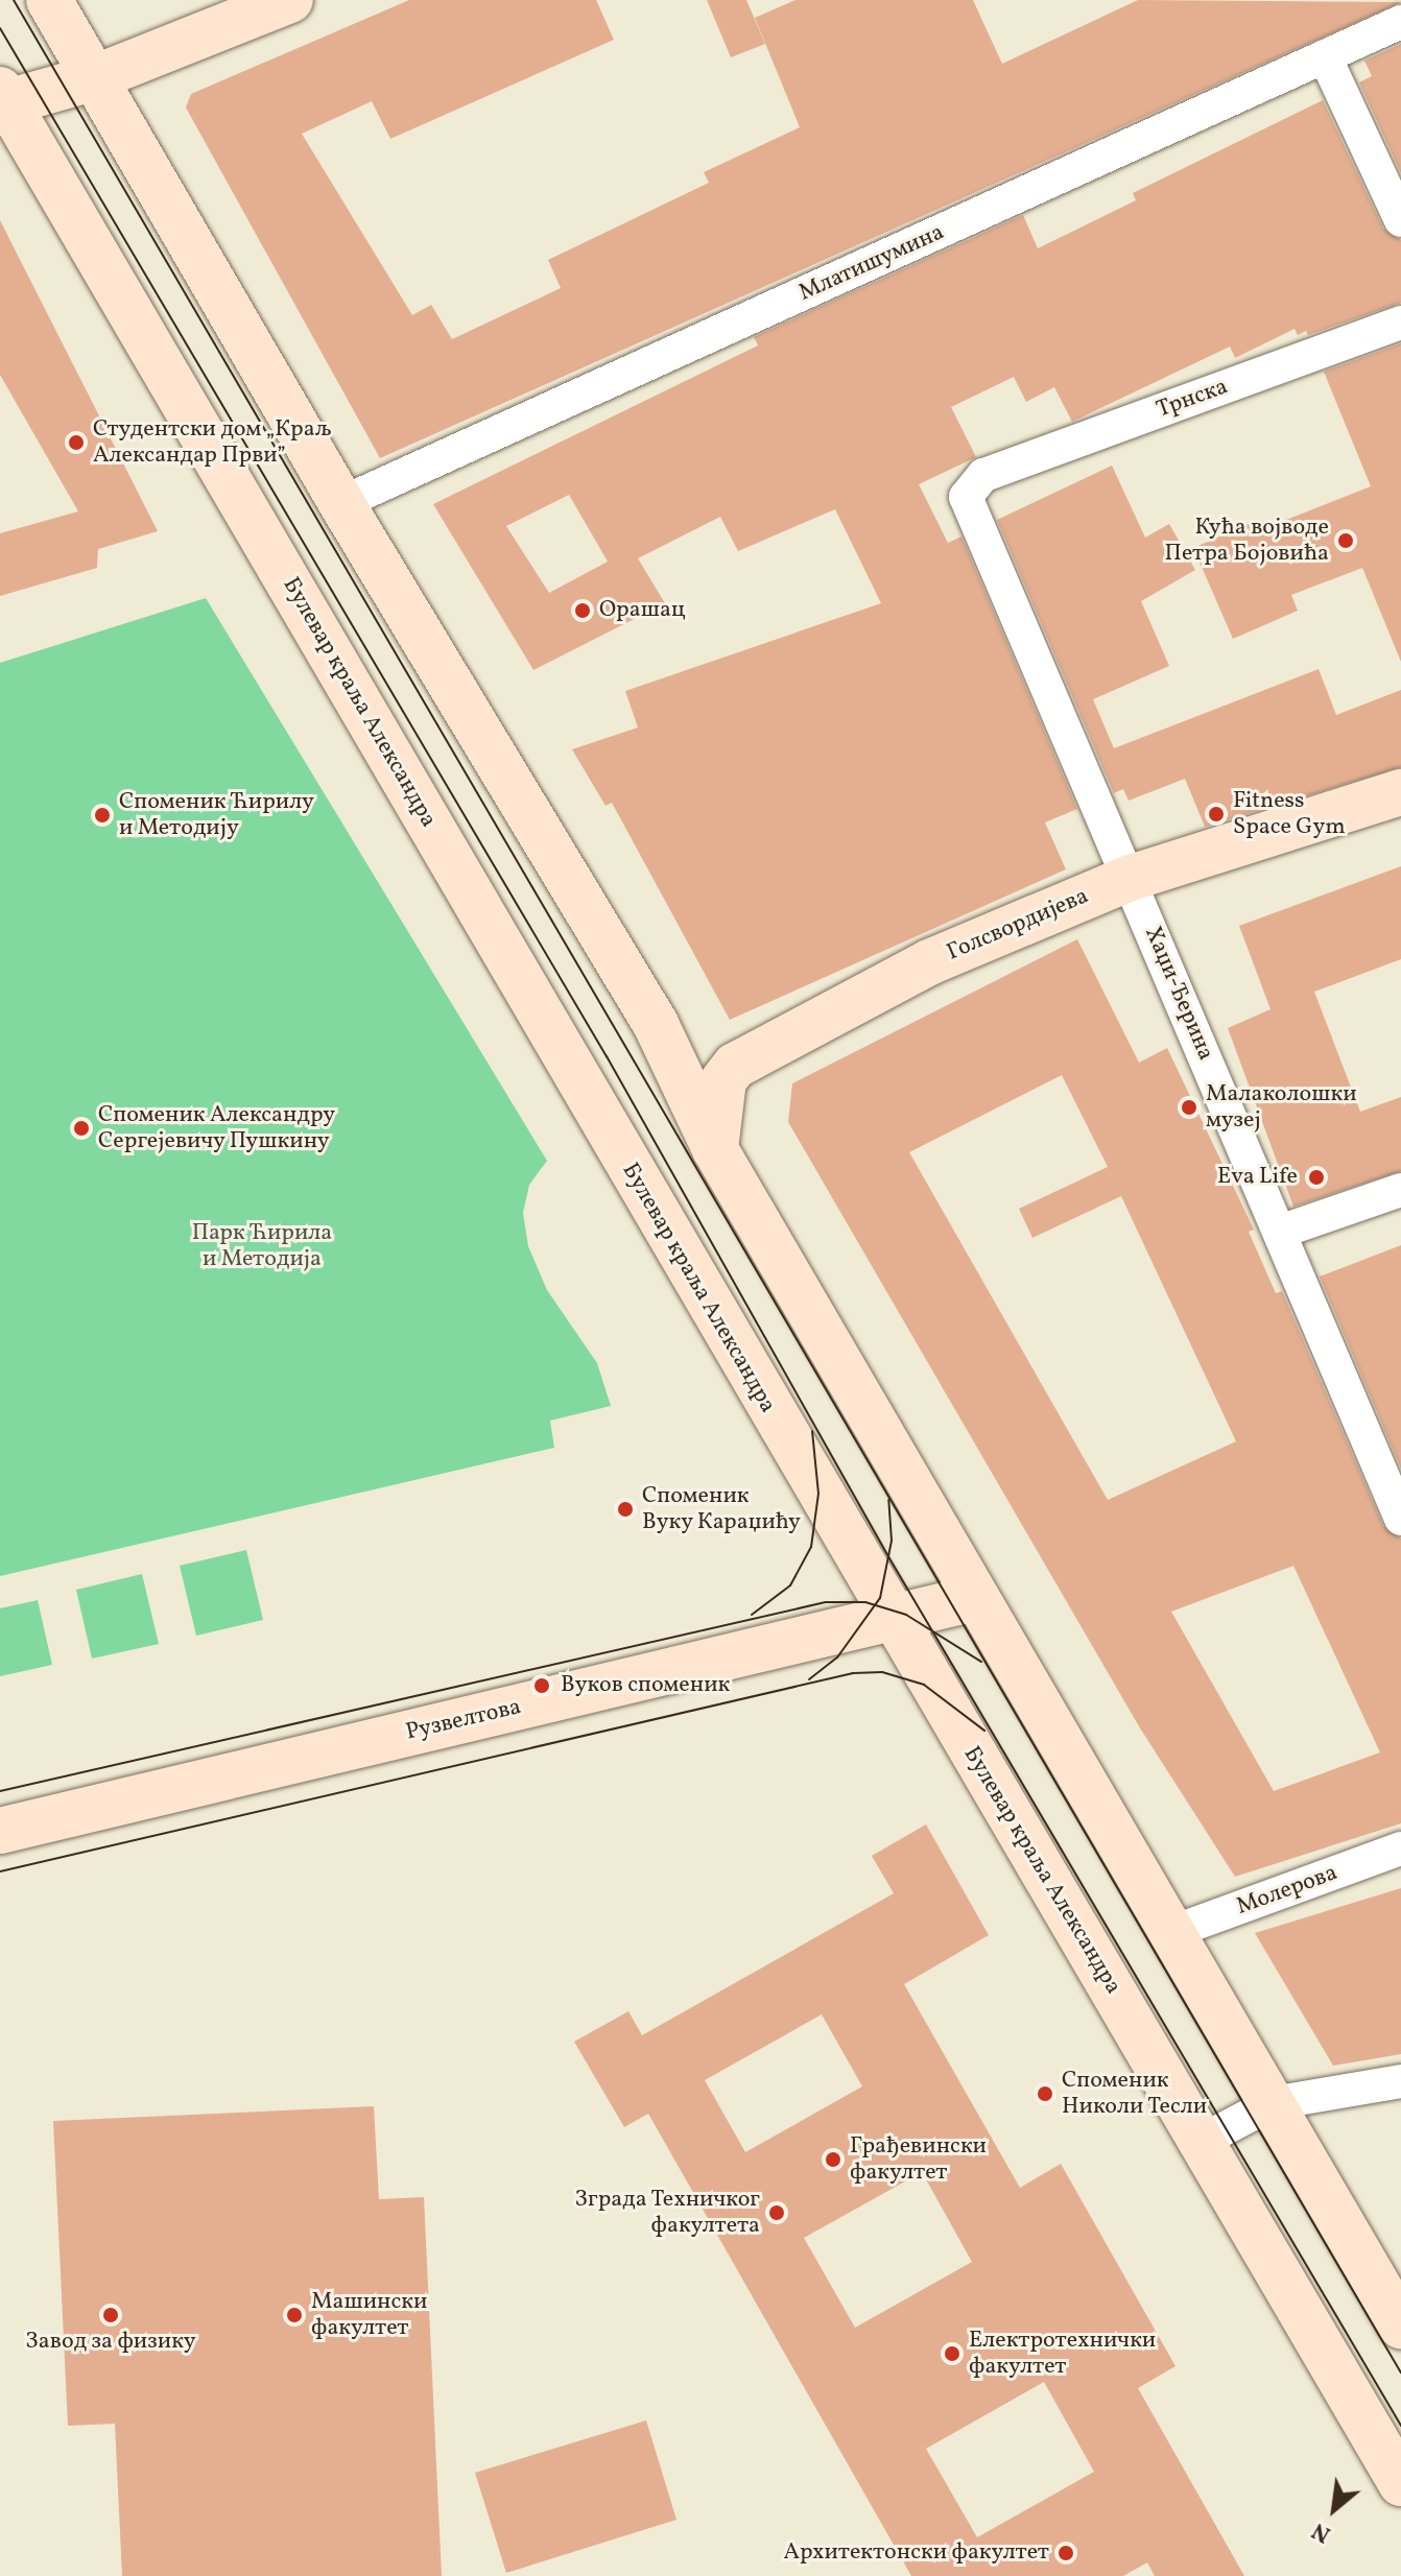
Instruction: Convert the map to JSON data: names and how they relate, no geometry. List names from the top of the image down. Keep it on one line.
{"streets":{"main road":["Булевар краља Александра","Голсвордијева","Рузвелтова"],"street":["Млатишумина","Трнска","Хаџи-Ђерина","Молерова"]},"crossings":[["Трнска","Хаџи-Ђерина"],["Булевар краља Александра","Рузвелтова"],["Голсвордијева","Хаџи-Ђерина"]],"parks":["Парк Ћирила и Методија"],"places":["Студентски дом „Краљ Александар Први”","Кућа војводе Петра Бојовића","Орашац","Fitness Space Gym","Споменик Ћирилу и Методију","Малаколошки музеј","Споменик Александру Сергејевичу Пушкину","Eva Life","Споменик Вуку Караџићу","Вуков споменик","Споменик Николи Тесли","Грађевински факултет","Зграда Техничког факултета","Завод за физику","Машински факултет","Електротехнички факултет","Архитектонски факултет"],"north":"bottom left"}
